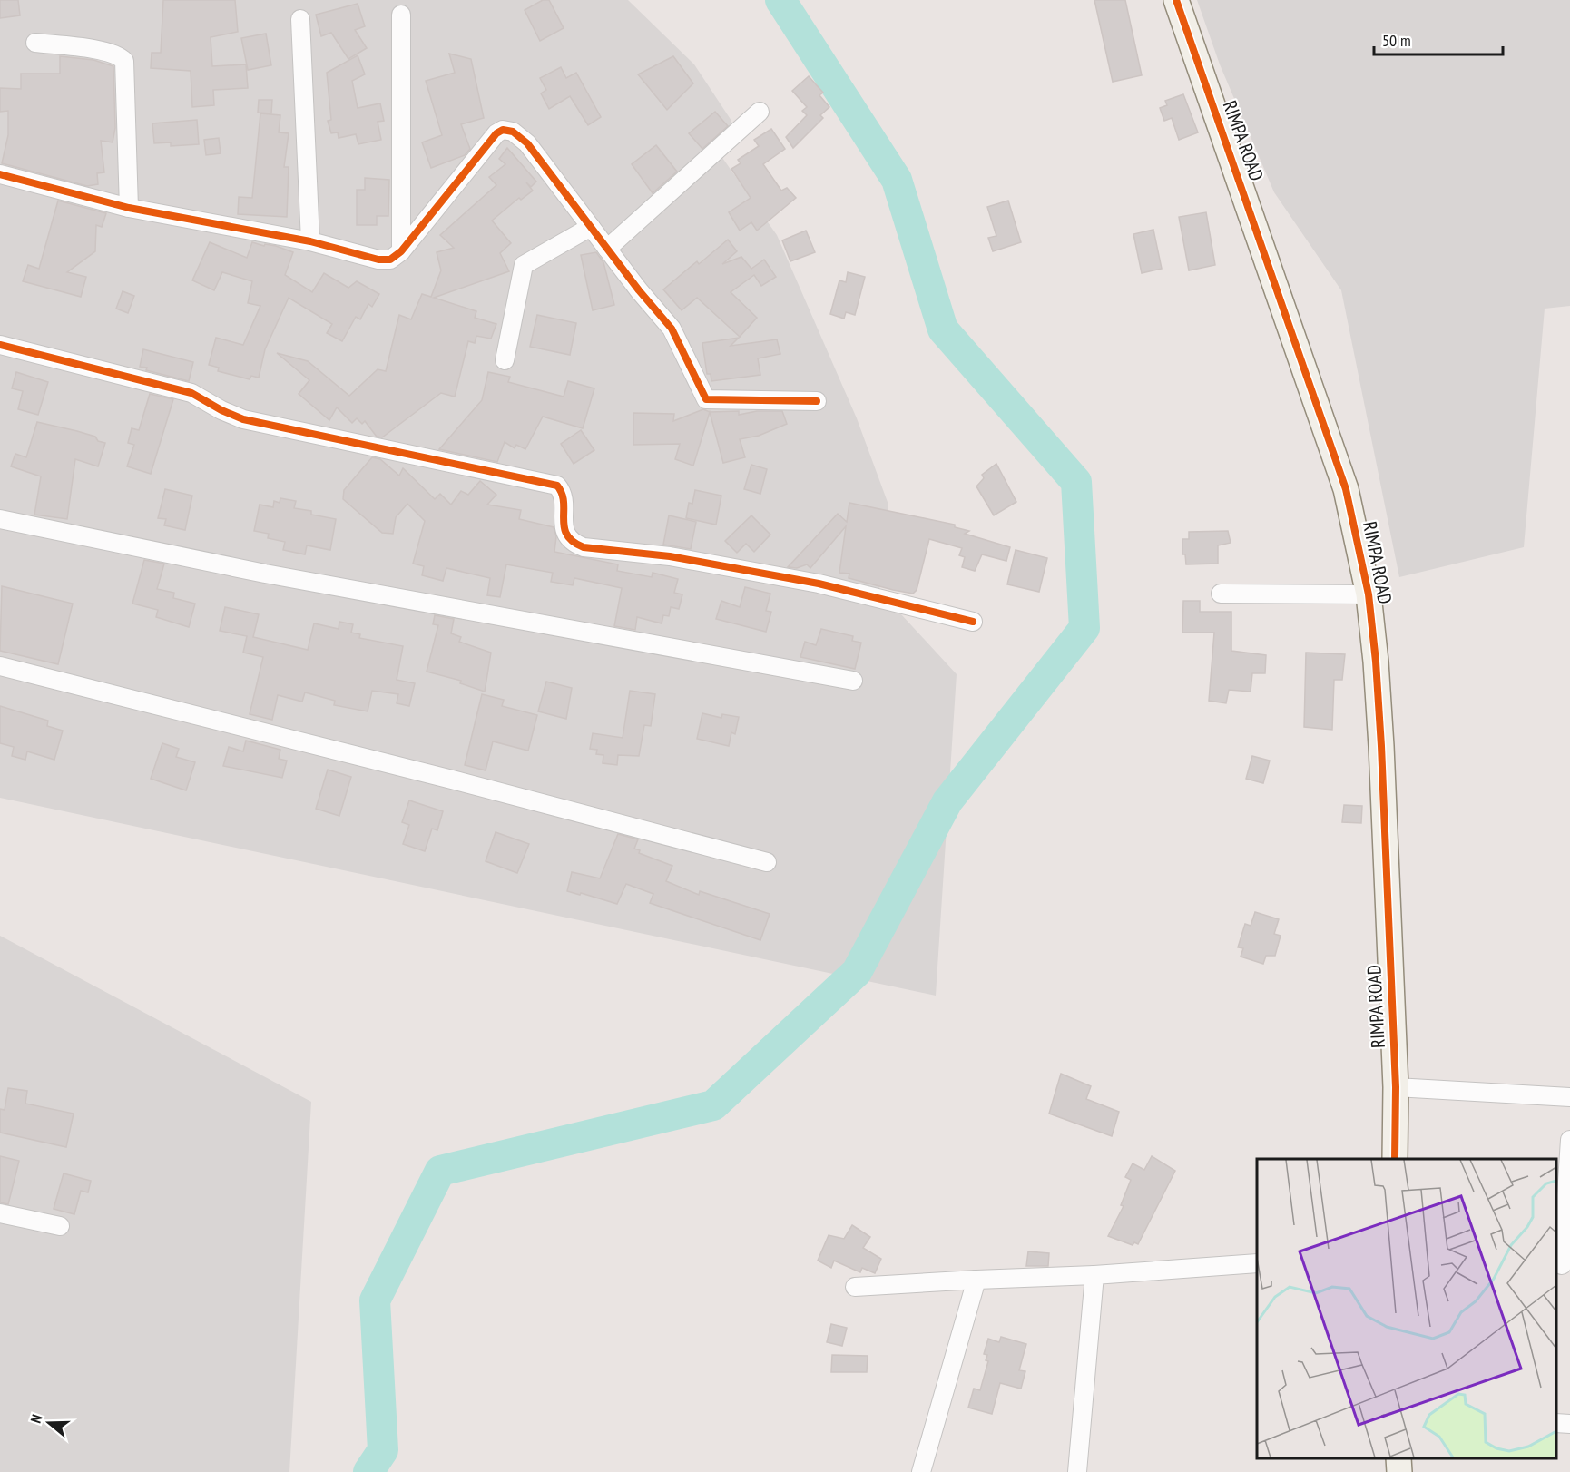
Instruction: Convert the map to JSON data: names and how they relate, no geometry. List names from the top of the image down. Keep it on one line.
{"streets":{"street":["RIMPA ROAD"]},"scale_bar":"50 m","north":"left"}
